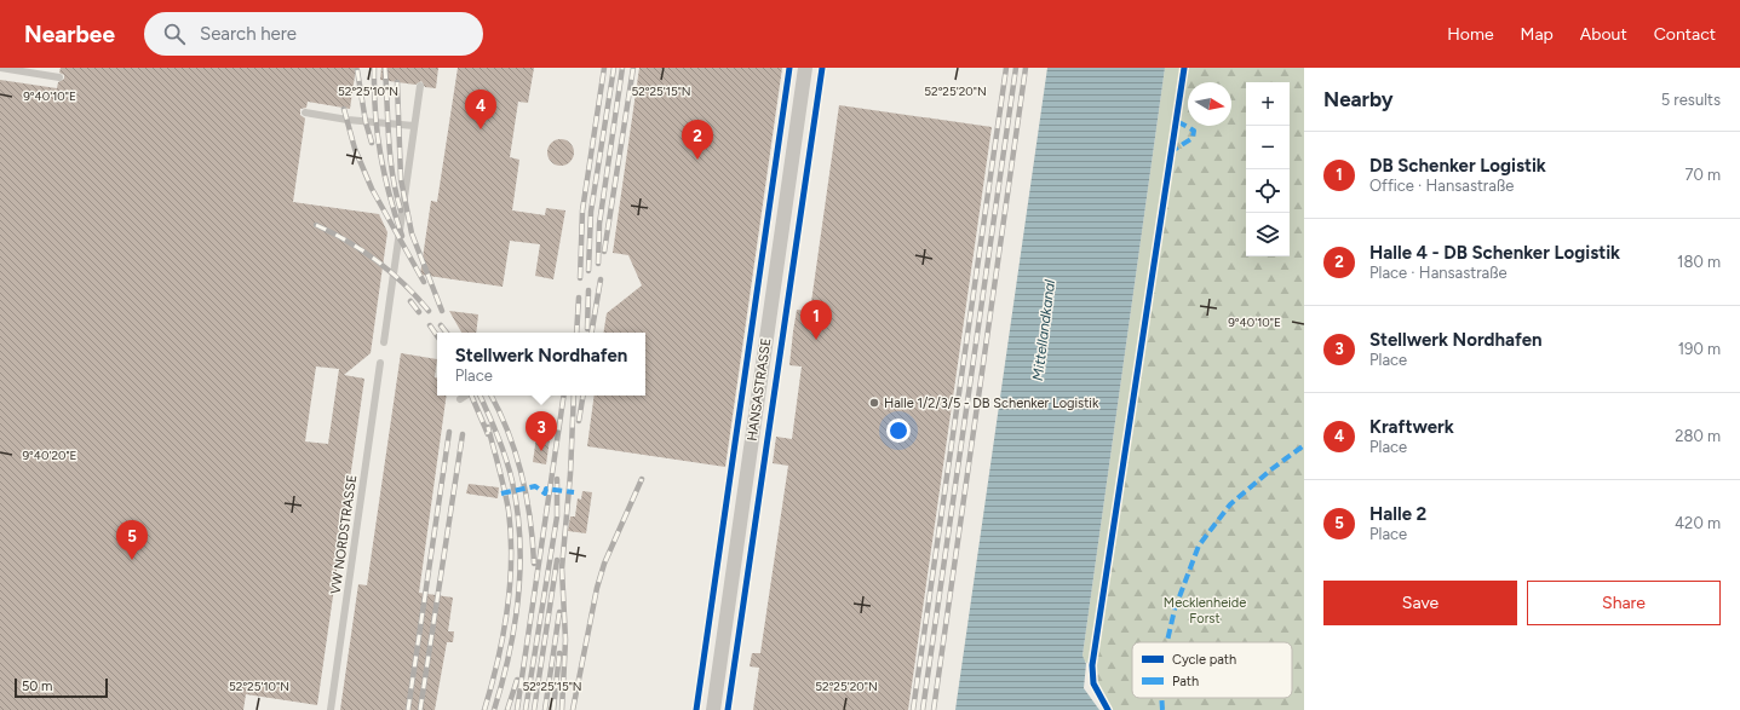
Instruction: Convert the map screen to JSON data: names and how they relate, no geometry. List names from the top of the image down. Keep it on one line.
{"streets":{"street":["HANSASTRASSE"],"lane":["VW NORDSTRASSE"]},"water":["Mittellandkanal"],"parks":["Mecklenheide Forst"],"places":["Halle 1/2/3/5 - DB Schenker Logistik"],"legend":["Cycle path","Path"],"scale_bar":"50 m","north":"right","page":{"header":"Nearbee","search":"Search here","nav":["Home","Map","About","Contact"],"heading":["Nearby","5 results"],"map_buttons":["+","−"],"pins":["4","2","1","3","5"],"list":[{"mark":"1","name":"DB Schenker Logistik","note":"Office · Hansastraße","value":"70 m"},{"mark":"2","name":"Halle 4 - DB Schenker Logistik","note":"Place · Hansastraße","value":"180 m"},{"mark":"3","name":"Stellwerk Nordhafen","note":"Place","value":"190 m"},{"mark":"4","name":"Kraftwerk","note":"Place","value":"280 m"},{"mark":"5","name":"Halle 2","note":"Place","value":"420 m"}],"popup":["Stellwerk Nordhafen","Place"],"buttons":["Save","Share"],"scale":"50 m"},"coordinates":["52°25'10\"N","52°25'15\"N","52°25'20\"N","9°40'10\"E","9°40'20\"E"]}
